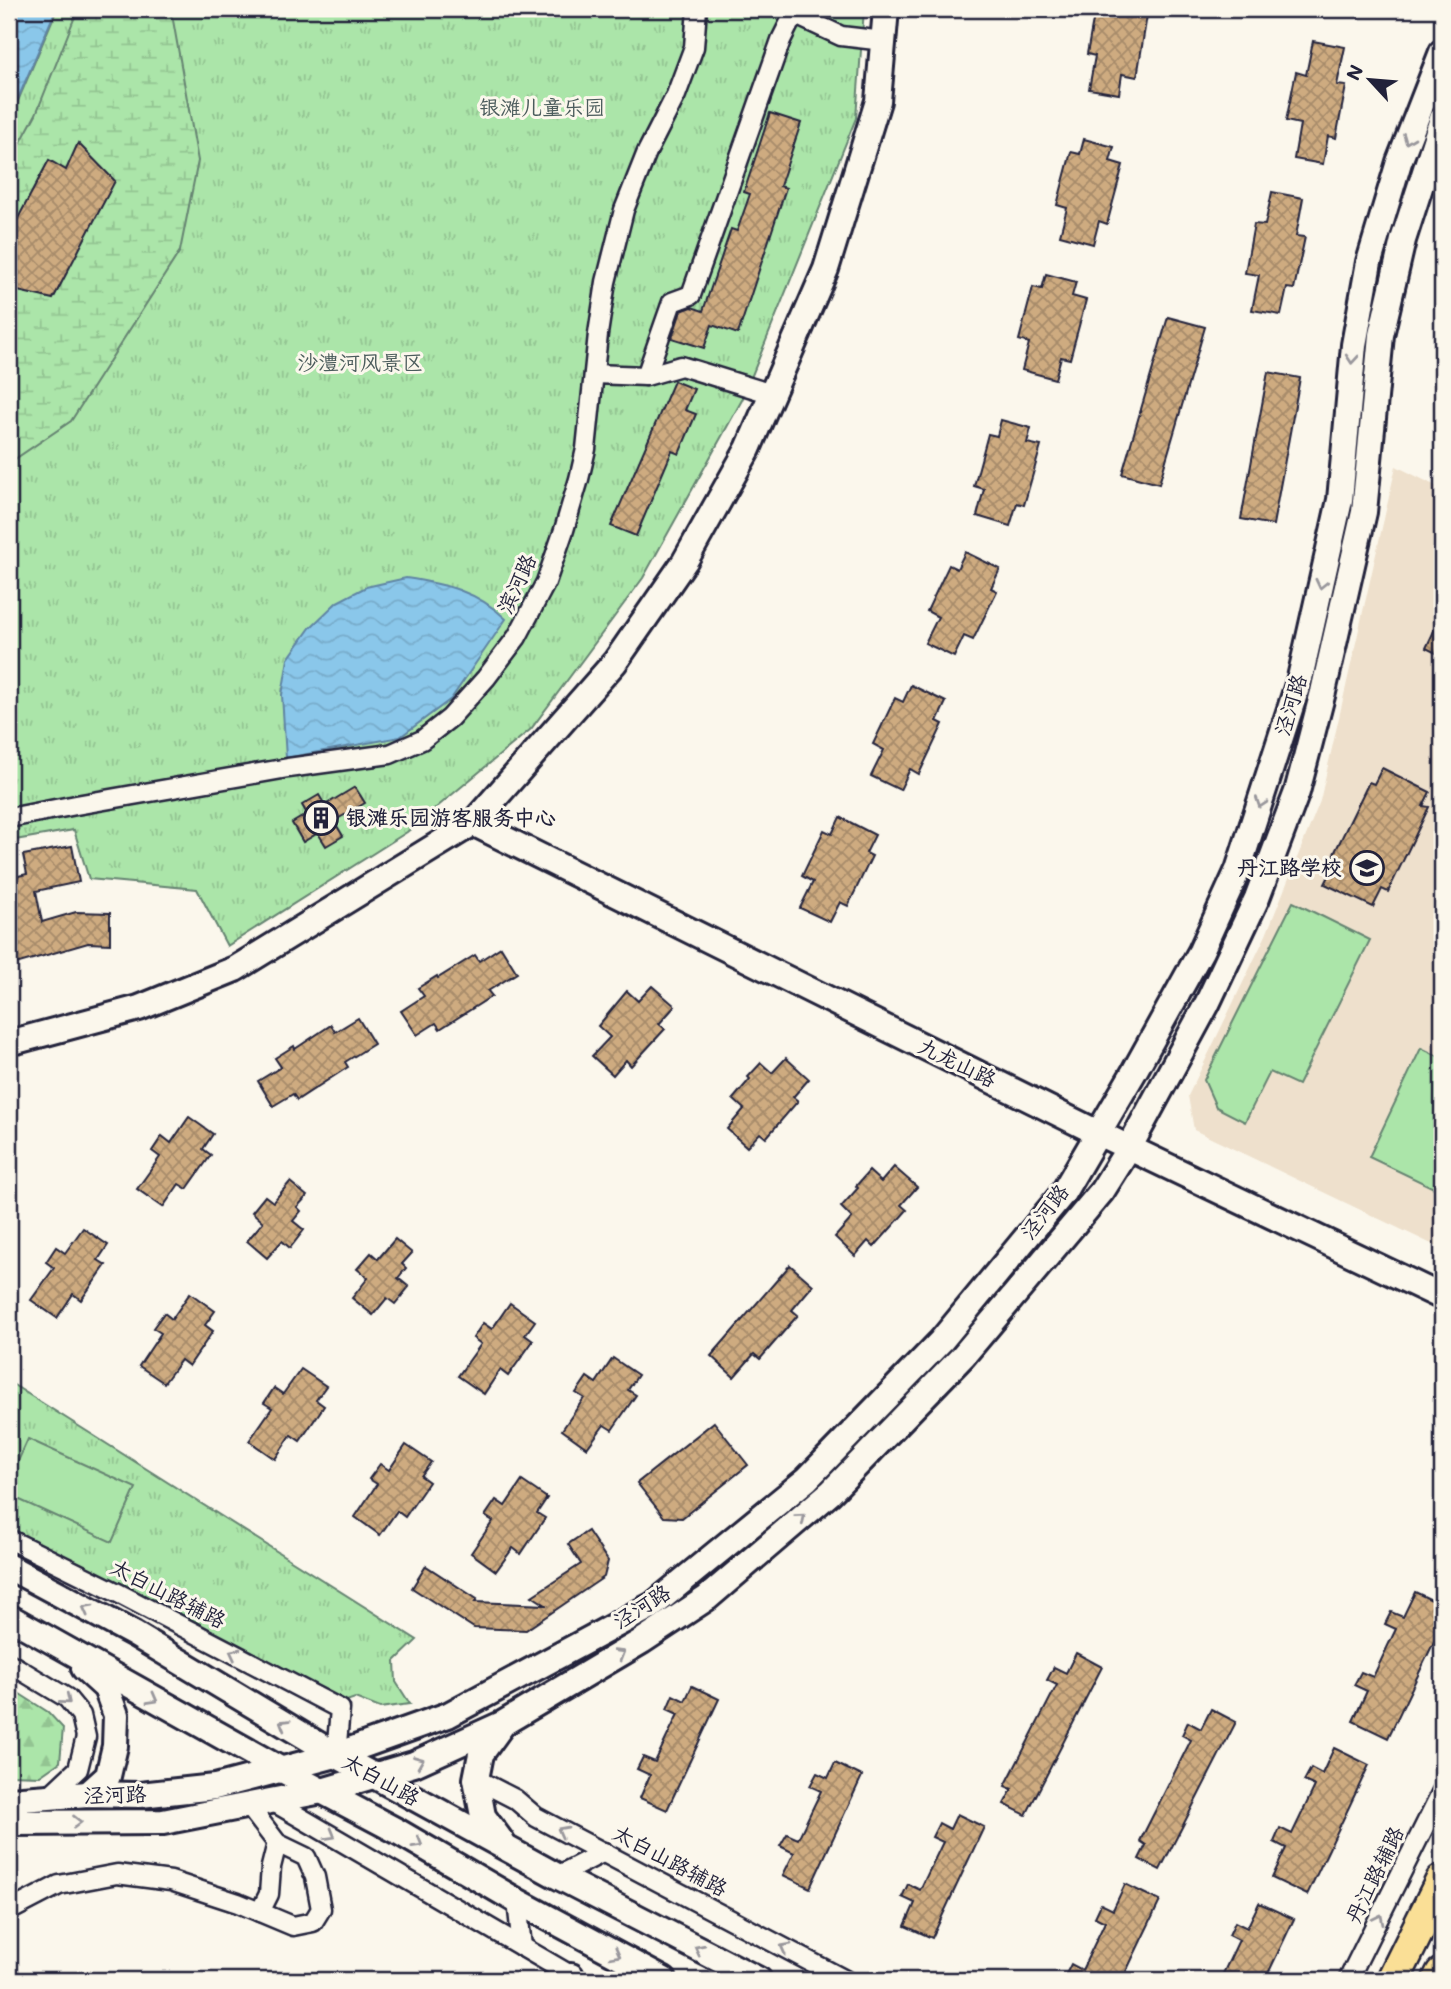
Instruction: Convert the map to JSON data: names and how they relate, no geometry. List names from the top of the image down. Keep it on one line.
{"streets":{"street":["滨河路","泾河路","九龙山路","太白山路辅路","太白山路","丹江路辅路"]},"crossings":[["泾河路","九龙山路"],["泾河路","太白山路辅路"],["泾河路","太白山路"],["太白山路辅路","太白山路"]],"one_way":["太白山路辅路","丹江路辅路"],"parks":["银滩儿童乐园","沙澧河风景区"],"places":{"building":["银滩乐园游客服务中心"],"school or university":["丹江路学校"]},"north":"top left"}
